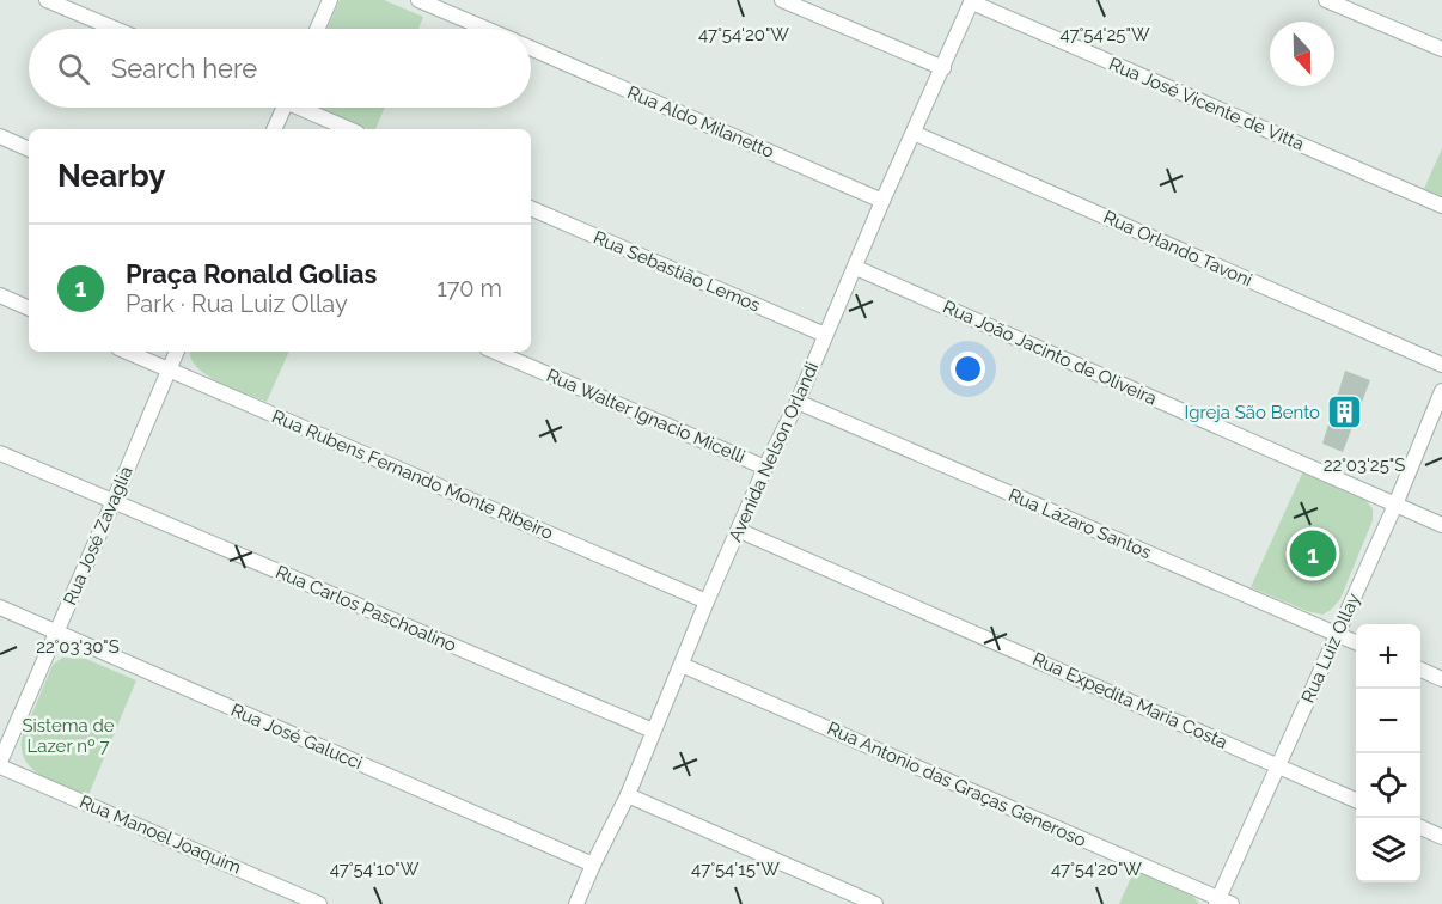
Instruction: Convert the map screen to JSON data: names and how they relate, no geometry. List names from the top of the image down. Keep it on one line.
{"streets":{"street":["Rua José Vicente de Vitta","Rua Aldo Milanetto","Rua Orlando Tavoni","Rua Sebastião Lemos","Rua João Jacinto de Oliveira","Rua Walter Ignacio Micelli","Avenida Nelson Orlandi","Rua Rubens Fernando Monte Ribeiro","Rua Lázaro Santos","Rua José Zavaglia","Rua Carlos Paschoalino","Rua Luiz Ollay","Rua Expedita Maria Costa","Rua José Galucci","Rua Antonio das Graças Generoso","Rua Manoel Joaquim"]},"crossings":[["Rua José Vicente de Vitta","Avenida Nelson Orlandi"],["Rua Aldo Milanetto","Avenida Nelson Orlandi"],["Rua Orlando Tavoni","Avenida Nelson Orlandi"],["Rua Sebastião Lemos","Avenida Nelson Orlandi"],["Rua João Jacinto de Oliveira","Avenida Nelson Orlandi"],["Rua João Jacinto de Oliveira","Rua Luiz Ollay"],["Rua Walter Ignacio Micelli","Avenida Nelson Orlandi"],["Avenida Nelson Orlandi","Rua Rubens Fernando Monte Ribeiro"],["Avenida Nelson Orlandi","Rua Lázaro Santos"],["Avenida Nelson Orlandi","Rua Carlos Paschoalino"],["Avenida Nelson Orlandi","Rua Expedita Maria Costa"],["Avenida Nelson Orlandi","Rua José Galucci"],["Avenida Nelson Orlandi","Rua Antonio das Graças Generoso"],["Rua Rubens Fernando Monte Ribeiro","Rua José Zavaglia"],["Rua Lázaro Santos","Rua Luiz Ollay"],["Rua José Zavaglia","Rua Carlos Paschoalino"],["Rua José Zavaglia","Rua José Galucci"],["Rua José Zavaglia","Rua Manoel Joaquim"],["Rua Luiz Ollay","Rua Expedita Maria Costa"],["Rua Luiz Ollay","Rua Antonio das Graças Generoso"]],"parks":["Sistema de Lazer nº 7"],"places":{"building":["Igreja São Bento"]},"north":"bottom","page":{"search":"Search here","heading":"Nearby","list":[{"mark":"1","name":"Praça Ronald Golias","note":"Park · Rua Luiz Ollay","value":"170 m"}],"pins":"1","map_buttons":["+","−"]},"coordinates":["47°54'20\"W","47°54'25\"W","22°03'25\"S","22°03'30\"S","47°54'10\"W","47°54'15\"W"]}
